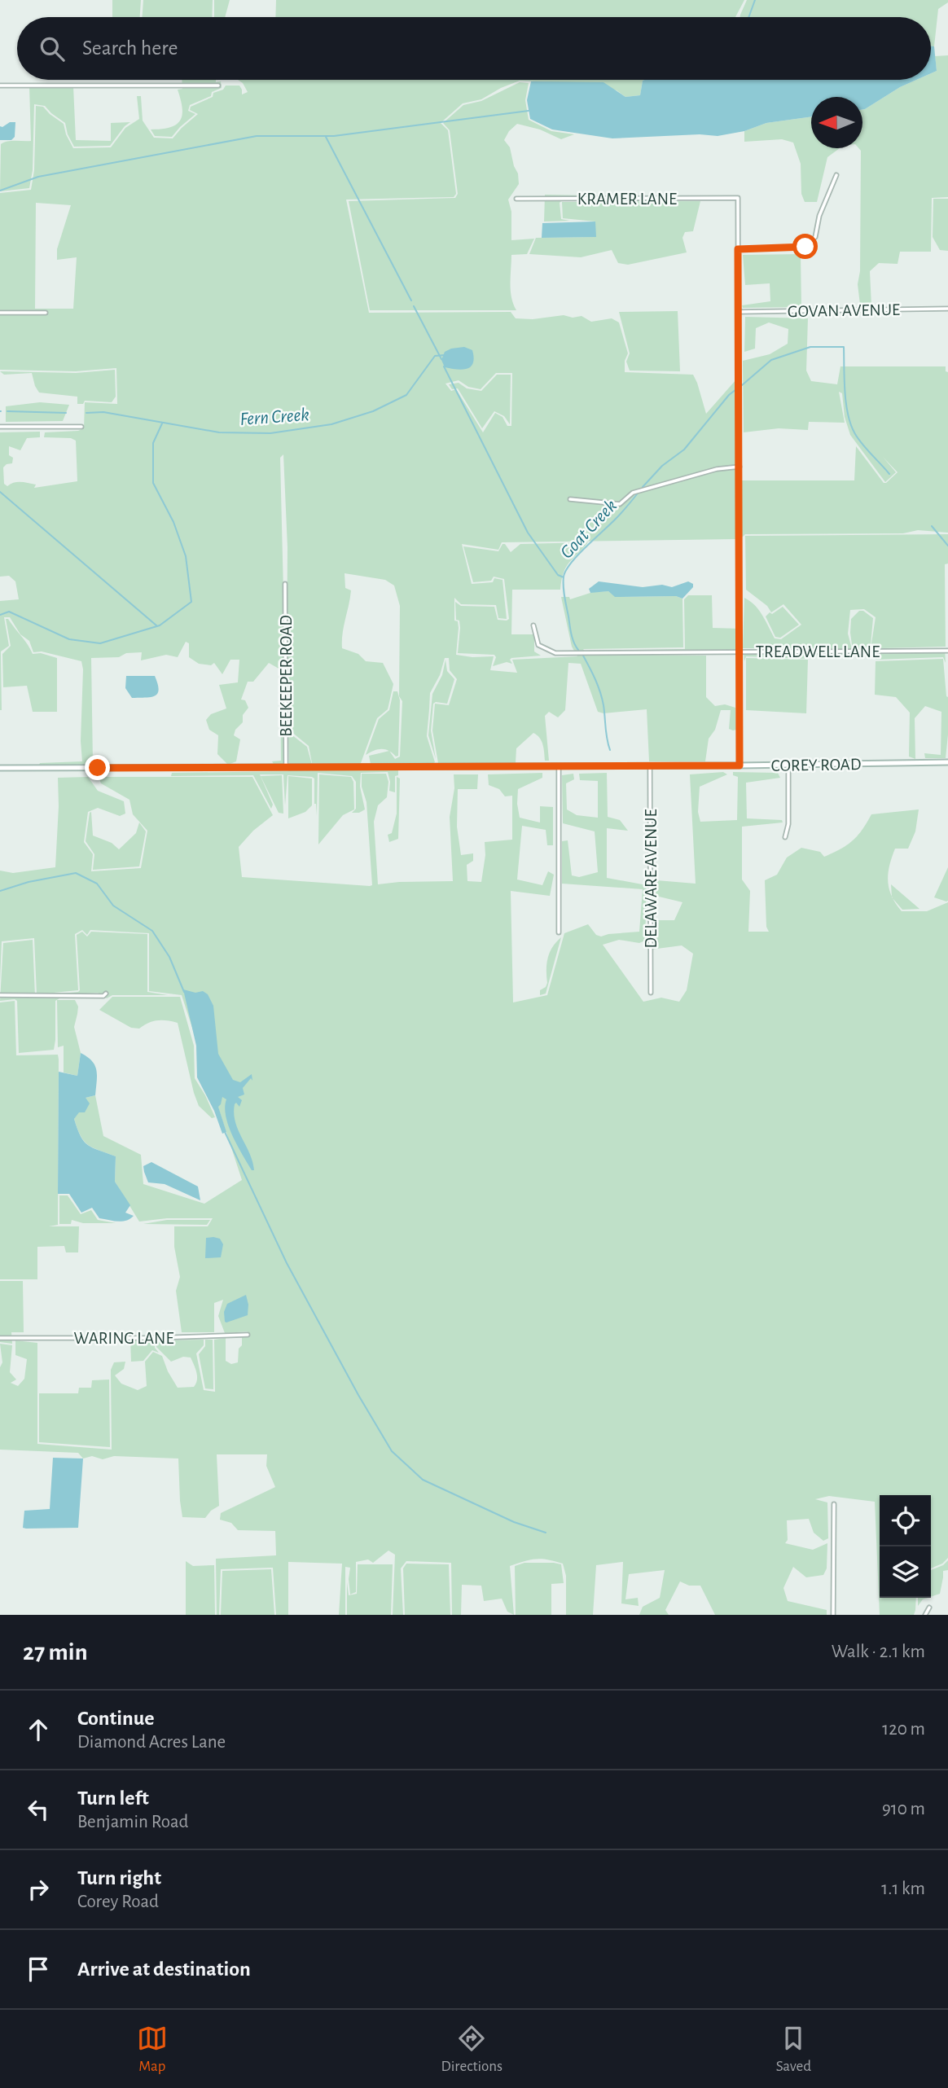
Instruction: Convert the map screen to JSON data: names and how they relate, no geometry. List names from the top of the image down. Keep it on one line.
{"streets":{"street":["KRAMER LANE","GOVAN AVENUE","TREADWELL LANE","BEEKEEPER ROAD","COREY ROAD","DELAWARE AVENUE","WARING LANE"]},"crossings":[["BEEKEEPER ROAD","COREY ROAD"],["COREY ROAD","DELAWARE AVENUE"]],"water":["Fern Creek","Goat Creek"],"north":"left","page":{"search":"Search here","heading":["27 min","Walk · 2.1 km"],"list":[["Continue","Diamond Acres Lane","120 m"],["Turn left","Benjamin Road","910 m"],["Turn right","Corey Road","1.1 km"],"Arrive at destination"],"nav":["Map","Directions","Saved"]}}
